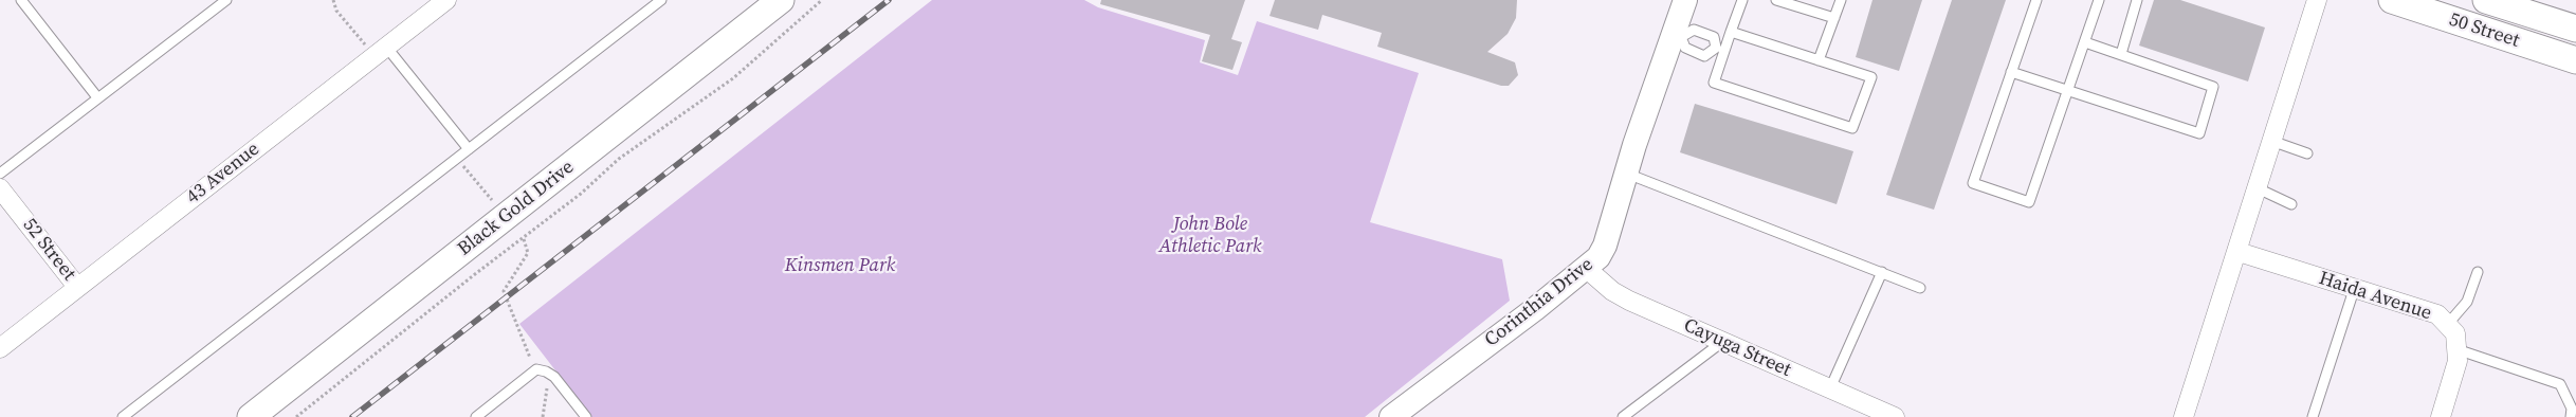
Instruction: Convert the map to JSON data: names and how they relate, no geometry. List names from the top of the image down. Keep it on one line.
{"streets":{"main road":["50 Street","Black Gold Drive"],"street":["43 Avenue","52 Street","Haida Avenue","Corinthia Drive","Cayuga Street"]},"crossings":[["43 Avenue","52 Street"],["Corinthia Drive","Cayuga Street"]],"parks":["John Bole Athletic Park","Kinsmen Park"]}
